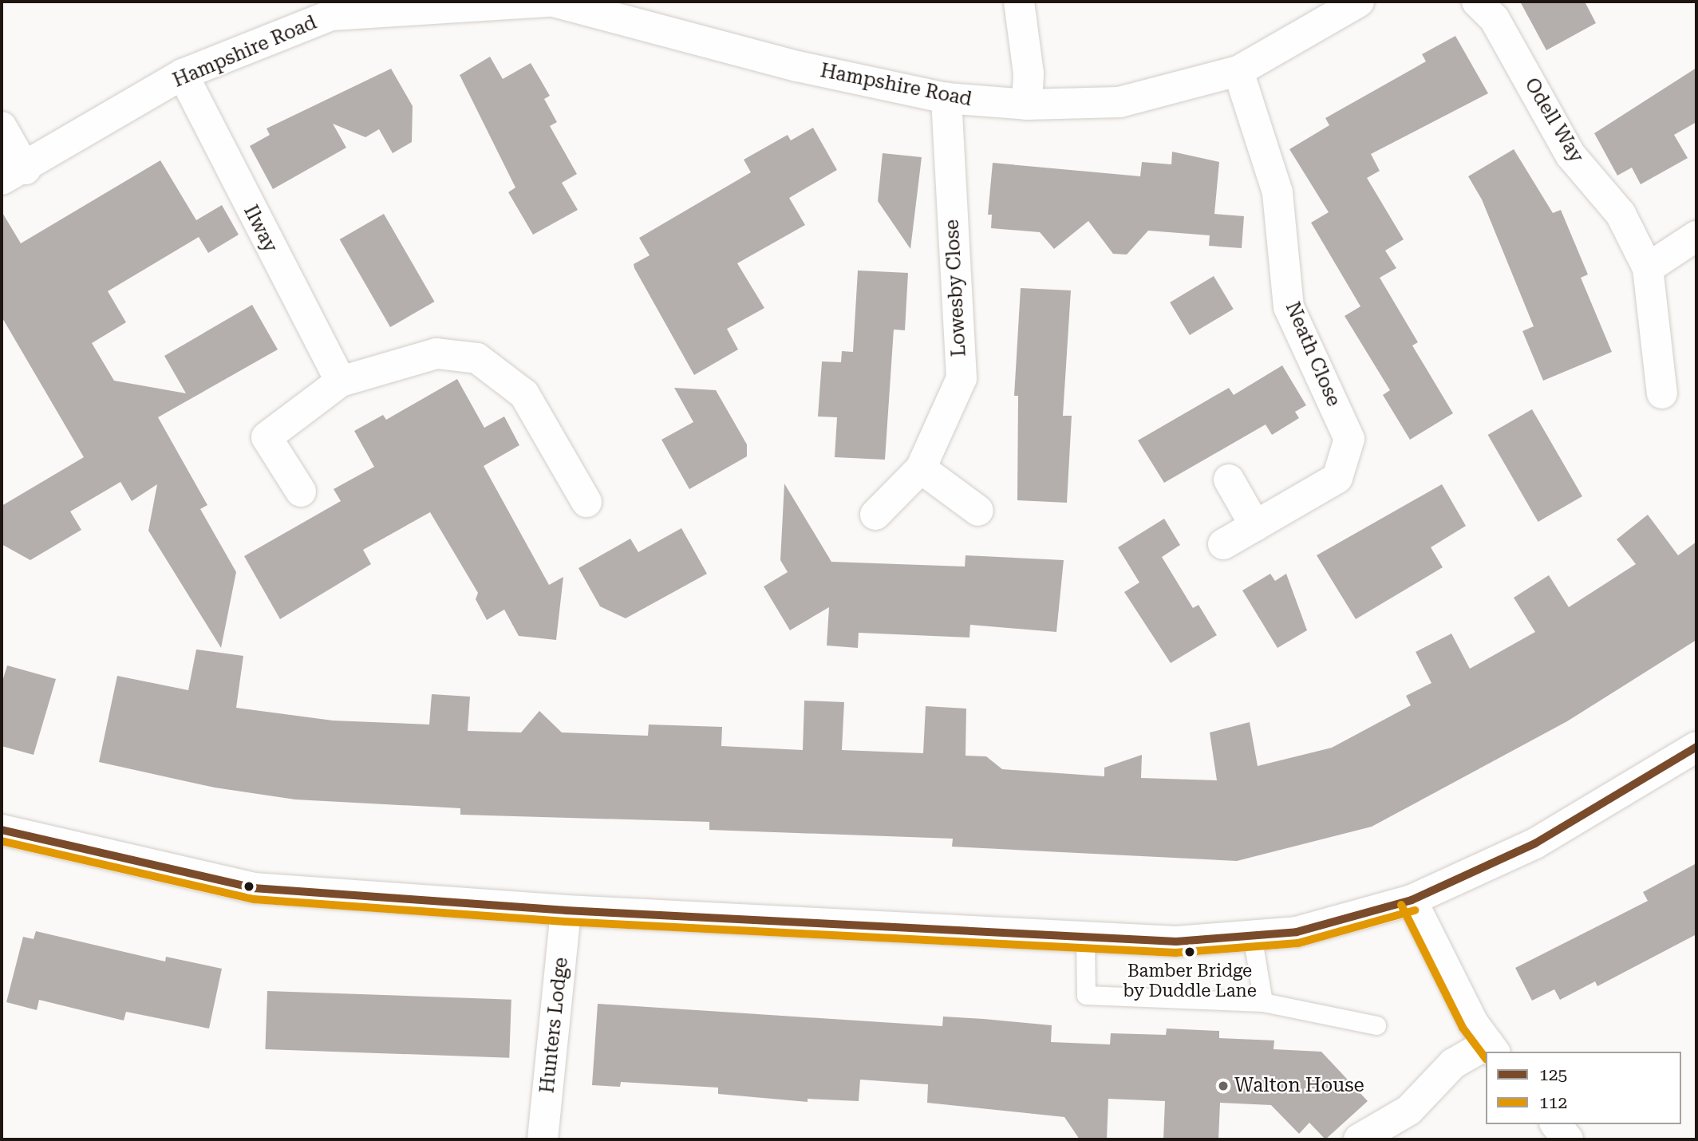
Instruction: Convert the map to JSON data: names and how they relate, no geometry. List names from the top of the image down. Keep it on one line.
{"streets":{"street":["Hampshire Road","Odell Way","Ilway","Lowesby Close","Neath Close","Hunters Lodge"]},"crossings":[["Hampshire Road","Ilway"],["Hampshire Road","Lowesby Close"],["Hampshire Road","Neath Close"]],"places":["Bamber Bridge by Duddle Lane","Walton House"],"lines":["transit line 125","transit line 112"],"legend":["125","112"]}
